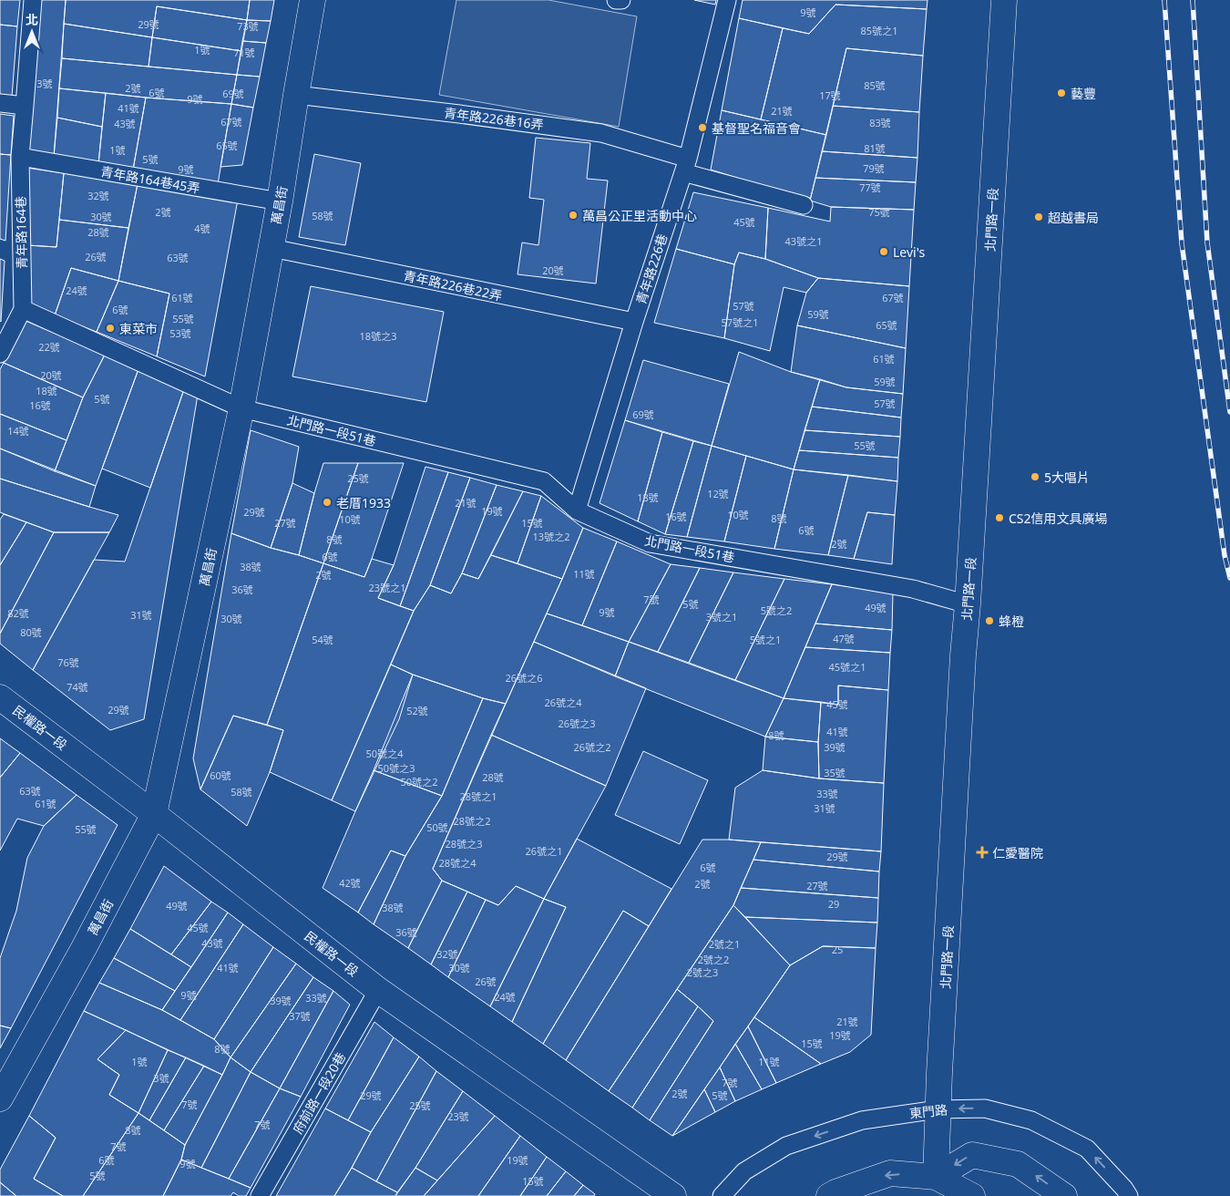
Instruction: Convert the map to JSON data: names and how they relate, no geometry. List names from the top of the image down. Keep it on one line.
{"streets":{"street":["萬昌街","北門路一段","民權路一段"],"lane":["青年路226巷16弄","青年路164巷45弄","青年路164巷","青年路226巷","青年路226巷22弄","北門路一段51巷","府前路一段20巷","東門路"]},"crossings":[["青年路226巷16弄","萬昌街"],["青年路226巷16弄","青年路226巷"],["青年路164巷45弄","萬昌街"],["青年路164巷45弄","青年路164巷"],["萬昌街","青年路226巷22弄"],["萬昌街","北門路一段51巷"],["萬昌街","民權路一段"],["北門路一段","北門路一段51巷"],["北門路一段","東門路"],["青年路164巷","北門路一段51巷"],["青年路226巷","青年路226巷22弄"],["青年路226巷","北門路一段51巷"],["民權路一段","府前路一段20巷"]],"one_way":["東門路"],"places":{"other":["藝豐","基督聖名福音會","萬昌公正里活動中心","超越書局","Levi's","東菜市","5大唱片","老厝1933","CS2信用文具廣場","蜂橙"],"health":["仁愛醫院"]},"house_numbers":["9號","29號","73號","85號之1","1號","71號","3號","85號","2號","6號","69號","17號","9號","41號","21號","67號","83號","43號","65號","81號","1號","5號","79號","9號","77號","32號","2號","75號","58號","30號","45號","4號","28號","43號之1","26號","63號","20號","24號","61號","67號","57號","6號","59號","55號","57號之1","65號","53號","18號之3","22號","61號","20號","59號","18號","5號","57號","16號","69號","14號","55號","25號","12號","18號","21號","19號","29號","10號","16號","8號","10號","27號","15號","6號","13號之2","8號","2號","6號","38號","11號","2號","23號之1","36號","7號","5號","49號","5號之2","9號","82號","31號","3號之1","30號","80號","47號","54號","5號之1","76號","45號之1","26號之6","74號","26號之4","45號","29號","52號","26號之3","41號","8號","26號之2","39號","50號之4","50號之3","35號","60號","28號","50號之2","63號","58號","33號","28號之1","61號","31號","28號之2","50號","55號","28號之3","26號之1","29號","28號之4","6號","42號","2號","27號","29","49號","38號","45號","36號","43號","2號之1","25","32號","2號之2","41號","30號","2號之3","26號","9號","24號","33號","39號","37號","21號","19號","15號","8號","1號","11號","3號","7號","2號","29號","5號","7號","25號","23號","7號","8號","7號","6號","19號","9號","5號","15號"],"north":"top"}
